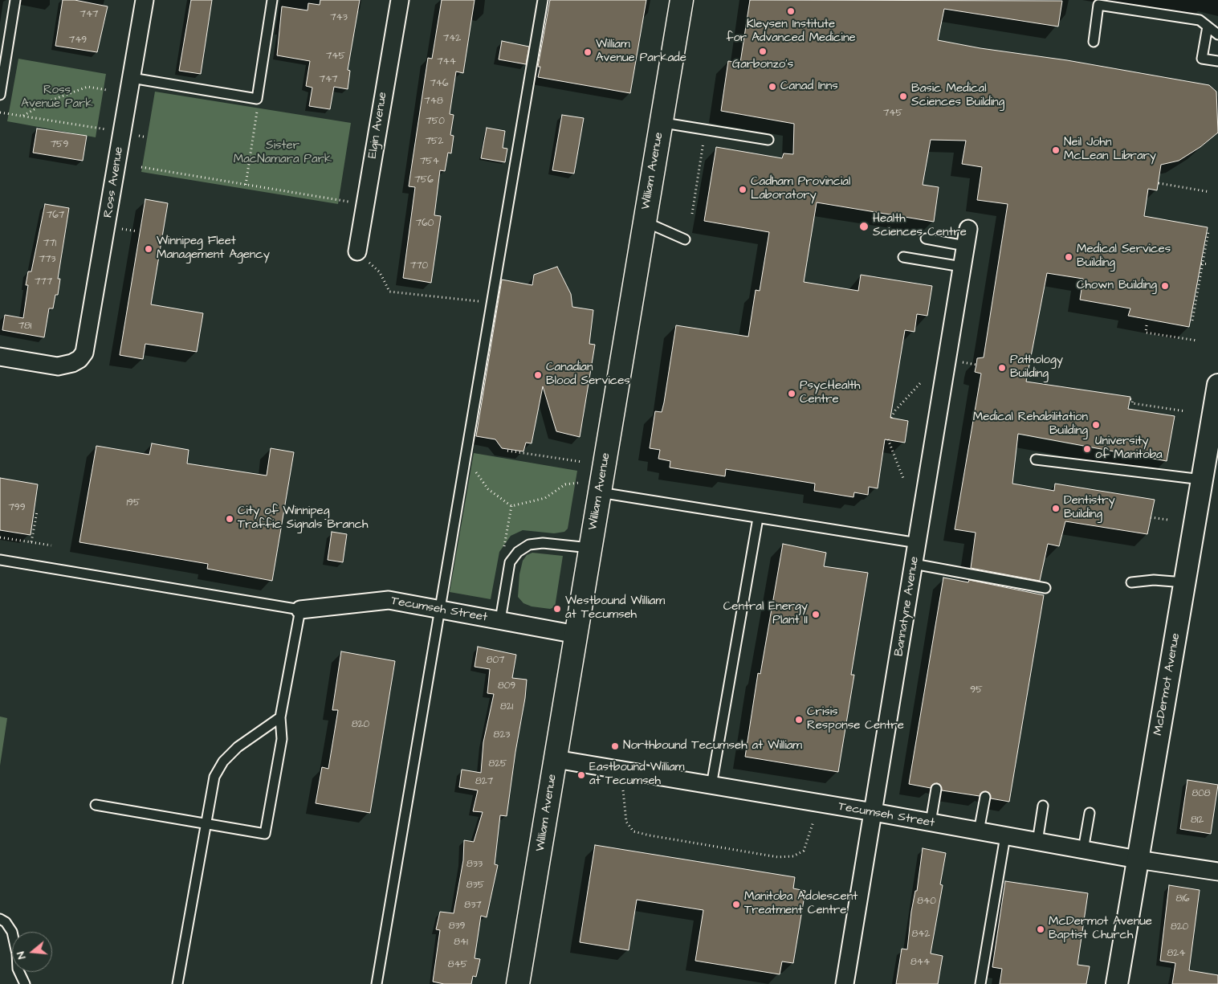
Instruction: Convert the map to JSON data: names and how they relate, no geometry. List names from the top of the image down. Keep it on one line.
{"streets":{"main road":["William Avenue"],"street":["Elgin Avenue","Ross Avenue","Bannatyne Avenue","Tecumseh Street","McDermot Avenue"]},"crossings":[["William Avenue","Tecumseh Street"],["Bannatyne Avenue","Tecumseh Street"],["Tecumseh Street","McDermot Avenue"]],"parks":["Ross Avenue Park","Sister MacNamara Park"],"places":["Kleysen Institute for Advanced Medicine","Garbonzo's","William Avenue Parkade","Canad Inns","Basic Medical Sciences Building","Neil John McLean Library","Cadham Provincial Laboratory","Health Sciences Centre","Winnipeg Fleet Management Agency","Medical Services Building","Chown Building","Pathology Building","Canadian Blood Services","PsycHealth Centre","Medical Rehabilitation Building","University of Manitoba","Dentistry Building","City of Winnipeg Traffic Signals Branch","Westbound William at Tecumseh","Central Energy Plant II","Crisis Response Centre","Northbound Tecumseh at William","Eastbound William at Tecumseh","Manitoba Adolescent Treatment Centre","McDermot Avenue Baptist Church"],"house_numbers":["747","743","742","749","745","744","747","746","748","745","750","752","759","754","756","767","760","771","773","770","777","781","195","799","807","809","95","821","820","823","825","827","808","812","833","835","816","840","837","839","820","842","841","824","844","845"],"north":"left"}
